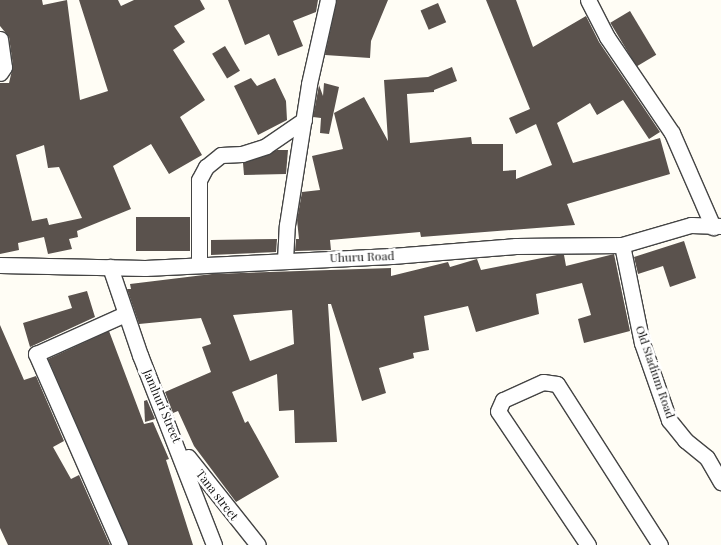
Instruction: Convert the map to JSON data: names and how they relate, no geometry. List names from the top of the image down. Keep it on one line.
{"streets":{"street":["Uhuru Road","Old Stadium Road","Jamhuri Street","Tana street"]},"crossings":[["Uhuru Road","Old Stadium Road"],["Uhuru Road","Jamhuri Street"],["Jamhuri Street","Tana street"]]}
